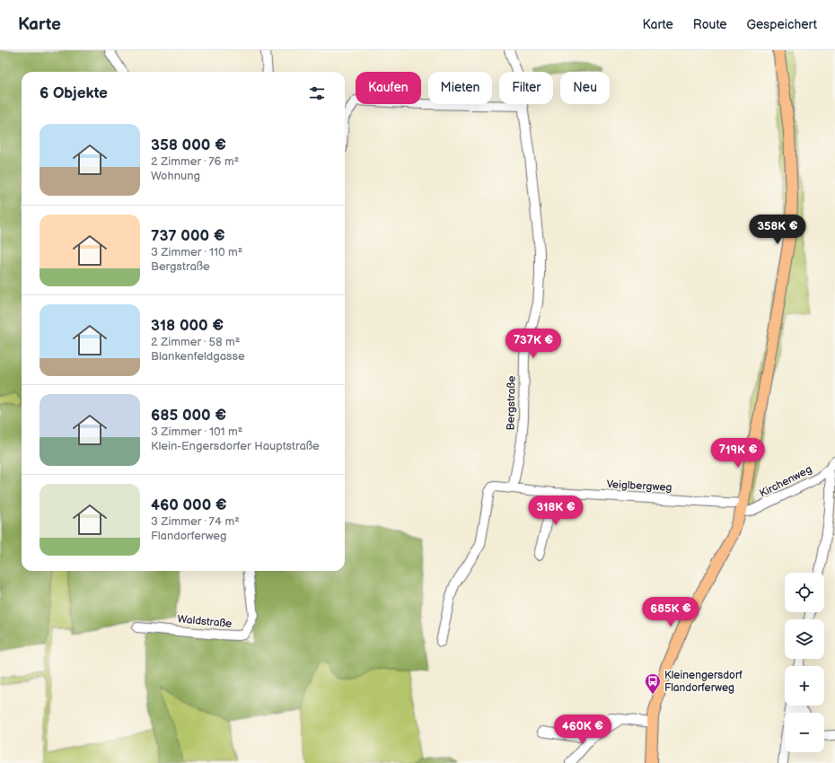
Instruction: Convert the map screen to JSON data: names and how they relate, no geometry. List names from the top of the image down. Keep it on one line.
{"streets":{"street":["Bergstraße","Kirchenweg","Veiglbergweg","Waldstraße"]},"crossings":[["Bergstraße","Veiglbergweg"],["Kirchenweg","Veiglbergweg"]],"places":{"bus stop":["Kleinengersdorf Flandorferweg"]},"page":{"header":"Karte","nav":["Karte","Route","Gespeichert"],"chip":["Kaufen","Mieten","Filter","Neu"],"heading":"6 Objekte","list":[{"name":"358 000 €","note":"2 Zimmer · 76 m² · Wohnung"},{"name":"737 000 €","note":"3 Zimmer · 110 m² · Bergstraße"},{"name":"318 000 €","note":"2 Zimmer · 58 m² · Blankenfeldgasse"},{"name":"685 000 €","note":"3 Zimmer · 101 m² · Klein-Engersdorfer Hauptstraße"},{"name":"460 000 €","note":"3 Zimmer · 74 m² · Flandorferweg"}],"price":["358K €","737K €","719K €","318K €","685K €","460K €"],"map_buttons":["+","−"]}}
